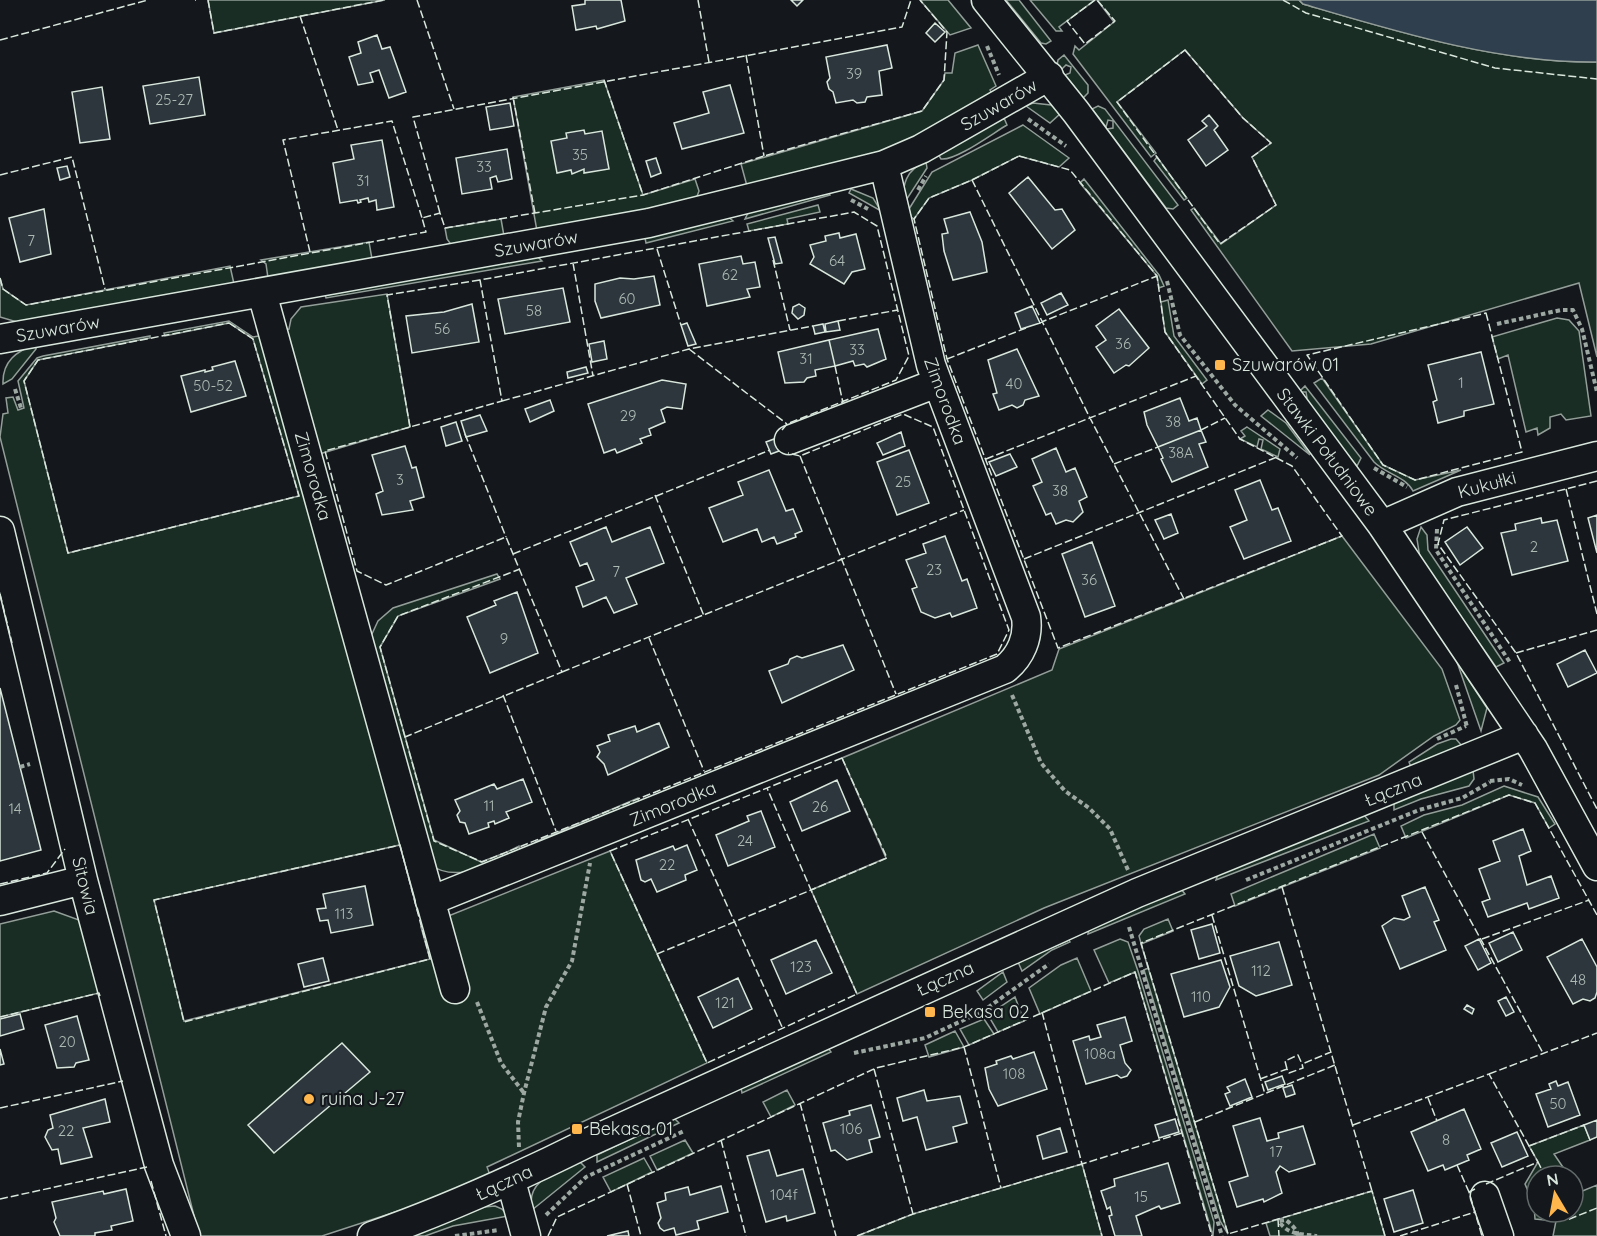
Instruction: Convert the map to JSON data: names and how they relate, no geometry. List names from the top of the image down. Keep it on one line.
{"streets":{"street":["Szuwarów","Zimorodka","Stawki Południowe","Kukułki","Łączna","Sitowia"]},"crossings":[["Szuwarów","Zimorodka"],["Szuwarów","Stawki Południowe"],["Stawki Południowe","Kukułki"],["Stawki Południowe","Łączna"]],"places":{"transit":["Szuwarów 01","Bekasa 02","Bekasa 01"],"other":["ruina J-27"]},"house_numbers":["39","25-27","35","33","31","7","64","62","60","58","56","36","33","31","1","40","50-52","29","38","38A","3","25","38","2","23","7","36","9","11","26","14","24","22","113","123","112","48","110","121","20","108a","108","50","106","22","8","17","104f","15"],"north":"top"}
